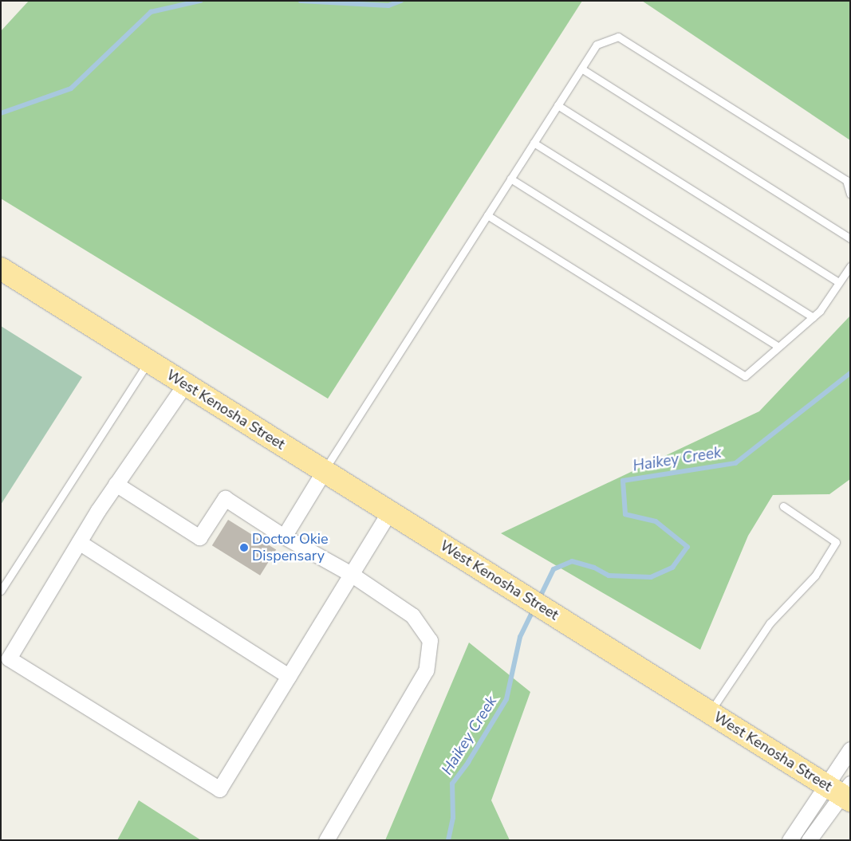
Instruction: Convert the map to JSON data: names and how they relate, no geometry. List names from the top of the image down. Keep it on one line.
{"streets":{"main road":["West Kenosha Street"]},"water":["Haikey Creek"],"places":["Doctor Okie Dispensary"]}
